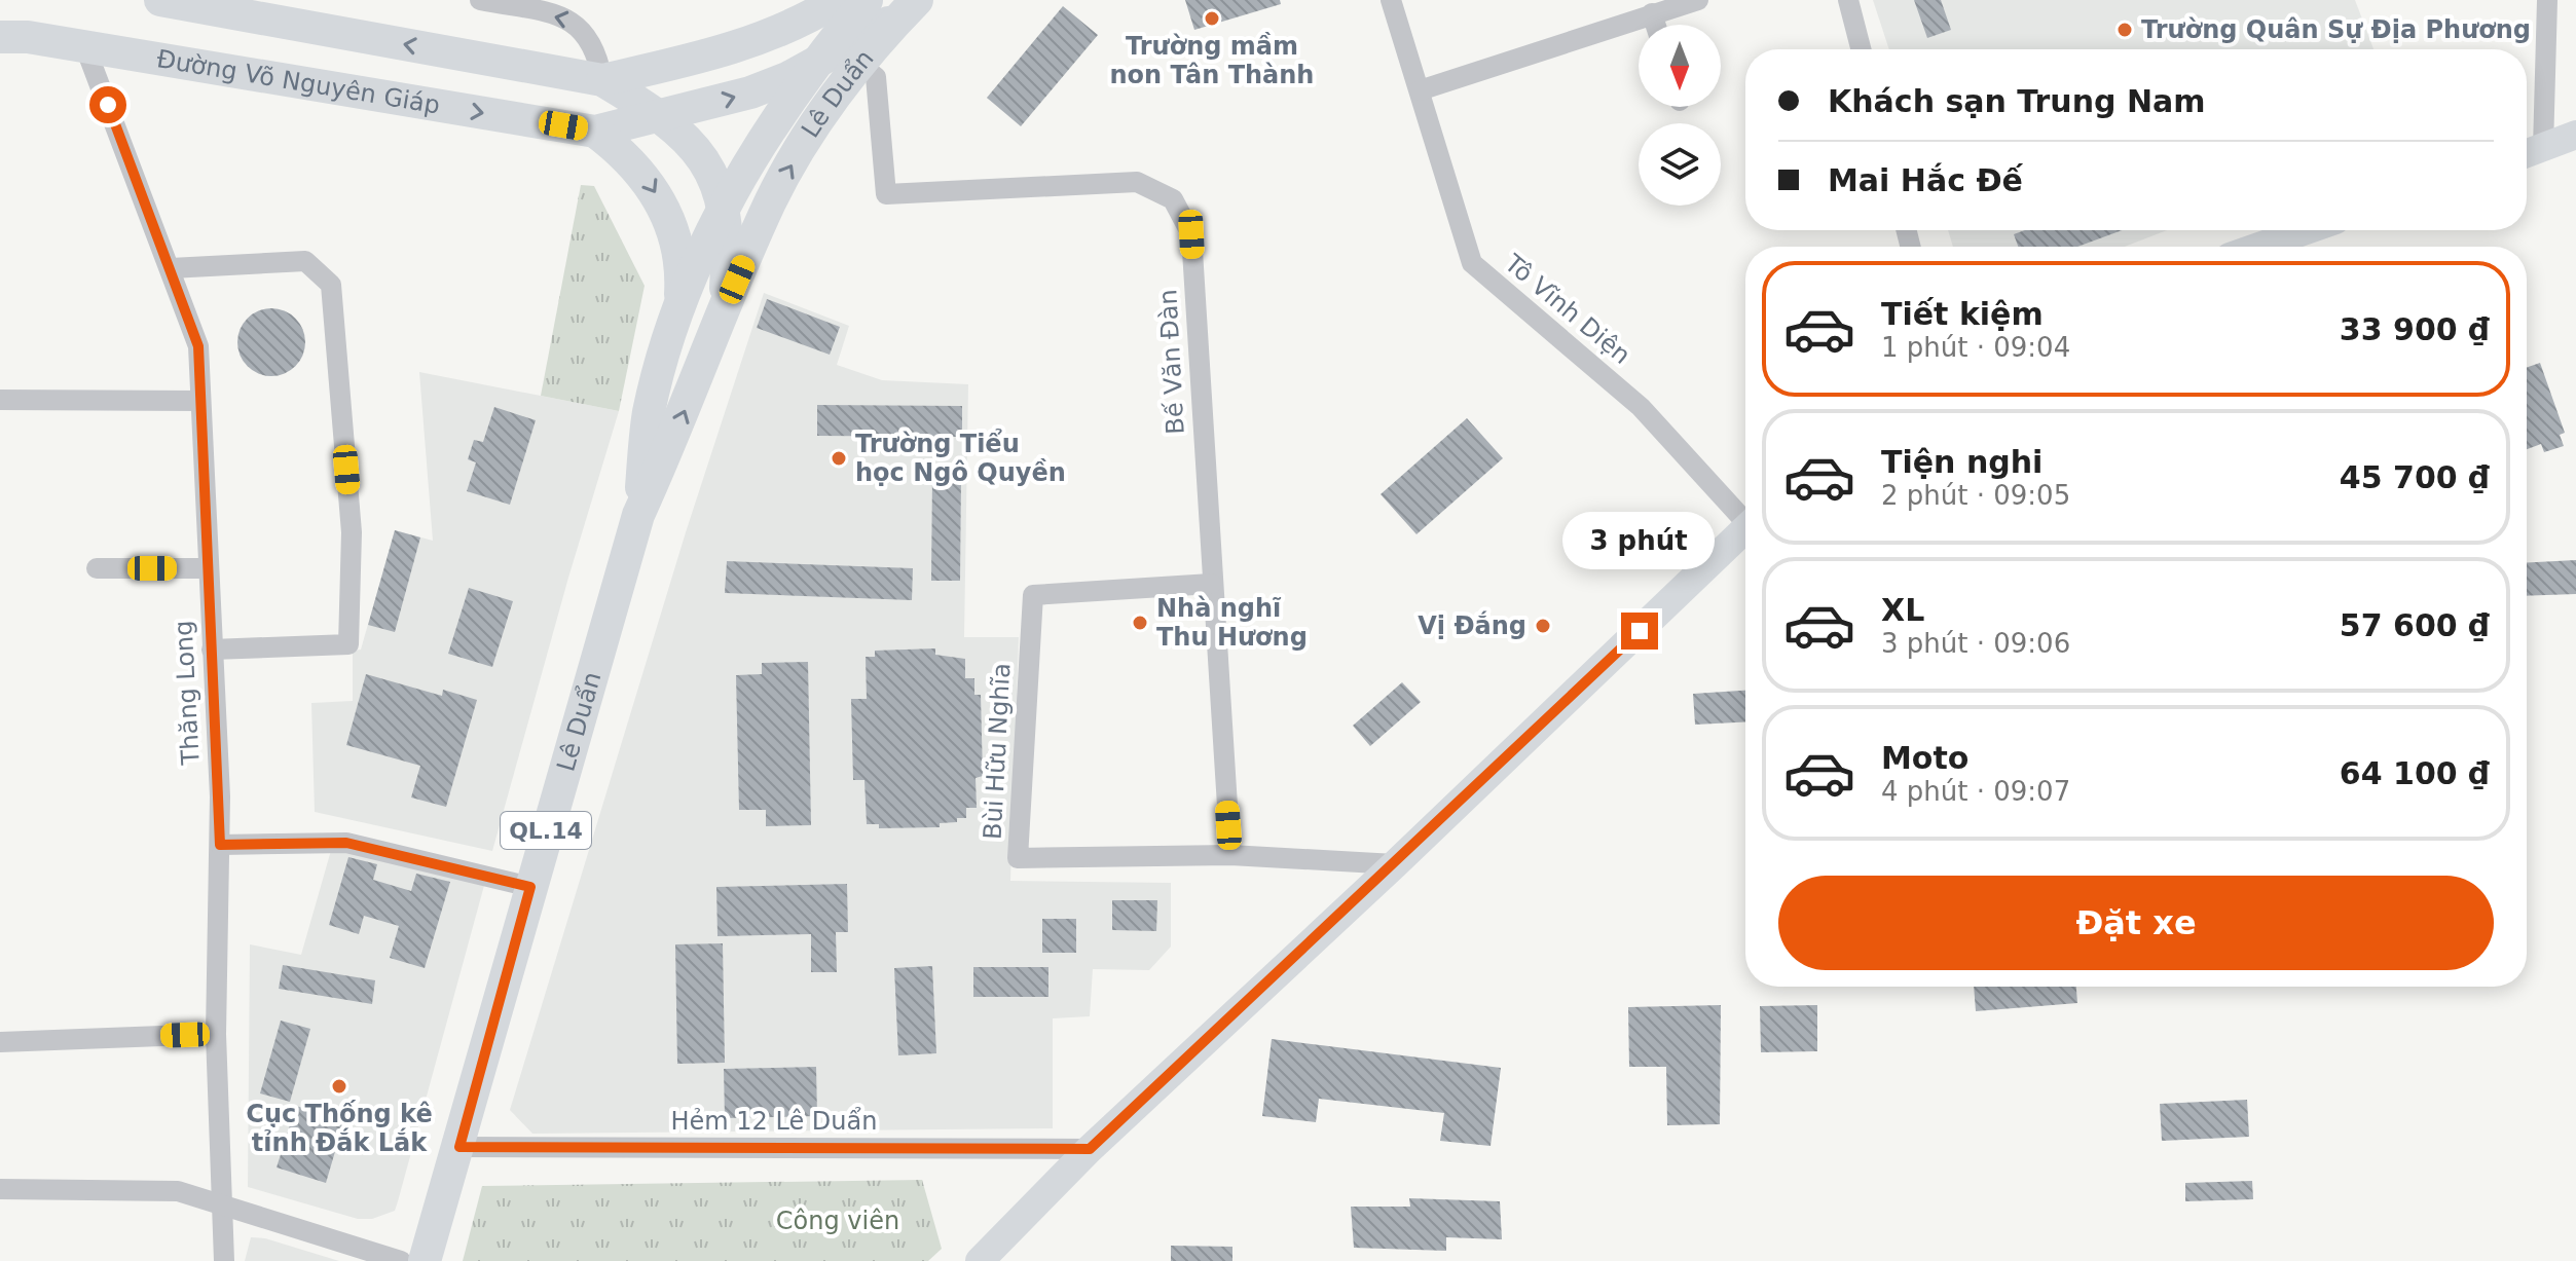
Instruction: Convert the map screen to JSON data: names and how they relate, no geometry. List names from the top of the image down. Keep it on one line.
{"streets":{"main road":["Đường Võ Nguyên Giáp","Lê Duẩn","QL.14"],"street":["Tô Vĩnh Diện","Bế Văn Đàn","Thăng Long","Bùi Hữu Nghĩa","Hẻm 12 Lê Duẩn"]},"crossings":[["Đường Võ Nguyên Giáp","Thăng Long"],["Lê Duẩn","Bế Văn Đàn"],["Lê Duẩn","Hẻm 12 Lê Duẩn"],["Bế Văn Đàn","Bùi Hữu Nghĩa"]],"parks":["Công viên"],"places":["Trường mầm non Tân Thành","Trường Quân Sự Địa Phương","Trường Tiểu học Ngô Quyền","Nhà nghĩ Thu Hương","Vị Đắng","Cục Thống kê tỉnh Đắk Lắk"],"north":"bottom","page":{"banner":["Khách sạn Trung Nam","Mai Hắc Đế"],"list":[{"name":"Tiết kiệm","note":"1 phút · 09:04","value":"33 900 ₫"},{"name":"Tiện nghi","note":"2 phút · 09:05","value":"45 700 ₫"},{"name":"XL","note":"3 phút · 09:06","value":"57 600 ₫"},{"name":"Moto","note":"4 phút · 09:07","value":"64 100 ₫"}],"bubble":"3 phút","buttons":"Đặt xe"}}
